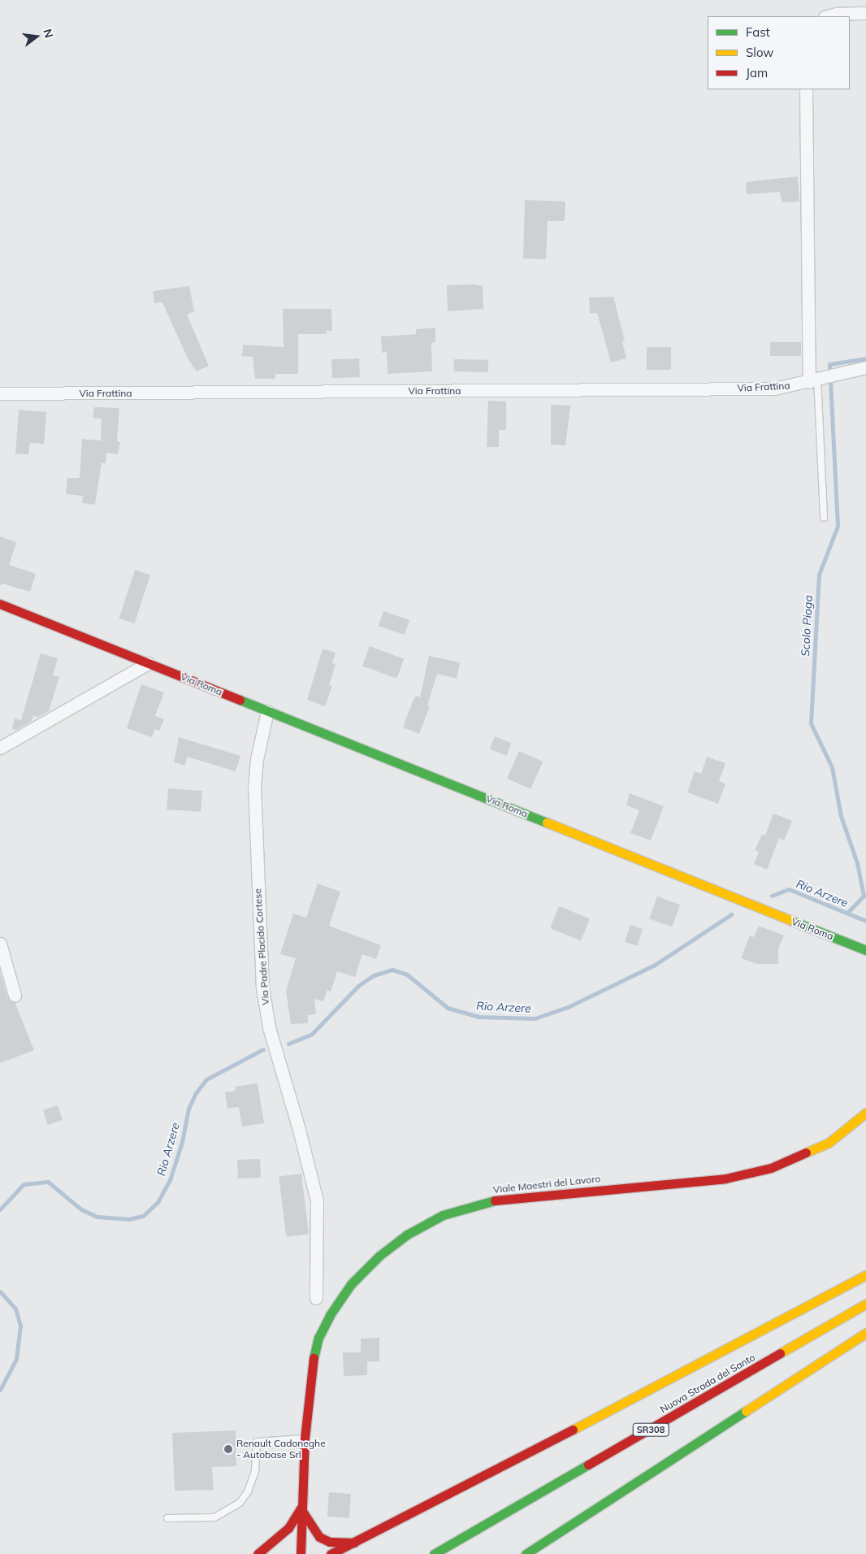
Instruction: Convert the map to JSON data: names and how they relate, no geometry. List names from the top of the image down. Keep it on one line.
{"streets":{"main road":["Via Roma","Viale Maestri del Lavoro","Nuova Strada del Santo","SR308"],"street":["Via Frattina","Via Padre Placido Cortese"]},"crossings":[["Via Roma","Via Padre Placido Cortese"]],"water":["Scolo Pioga","Rio Arzere"],"places":["Renault Cadoneghe - Autobase Srl"],"legend":["Fast","Slow","Jam"],"north":"right"}
